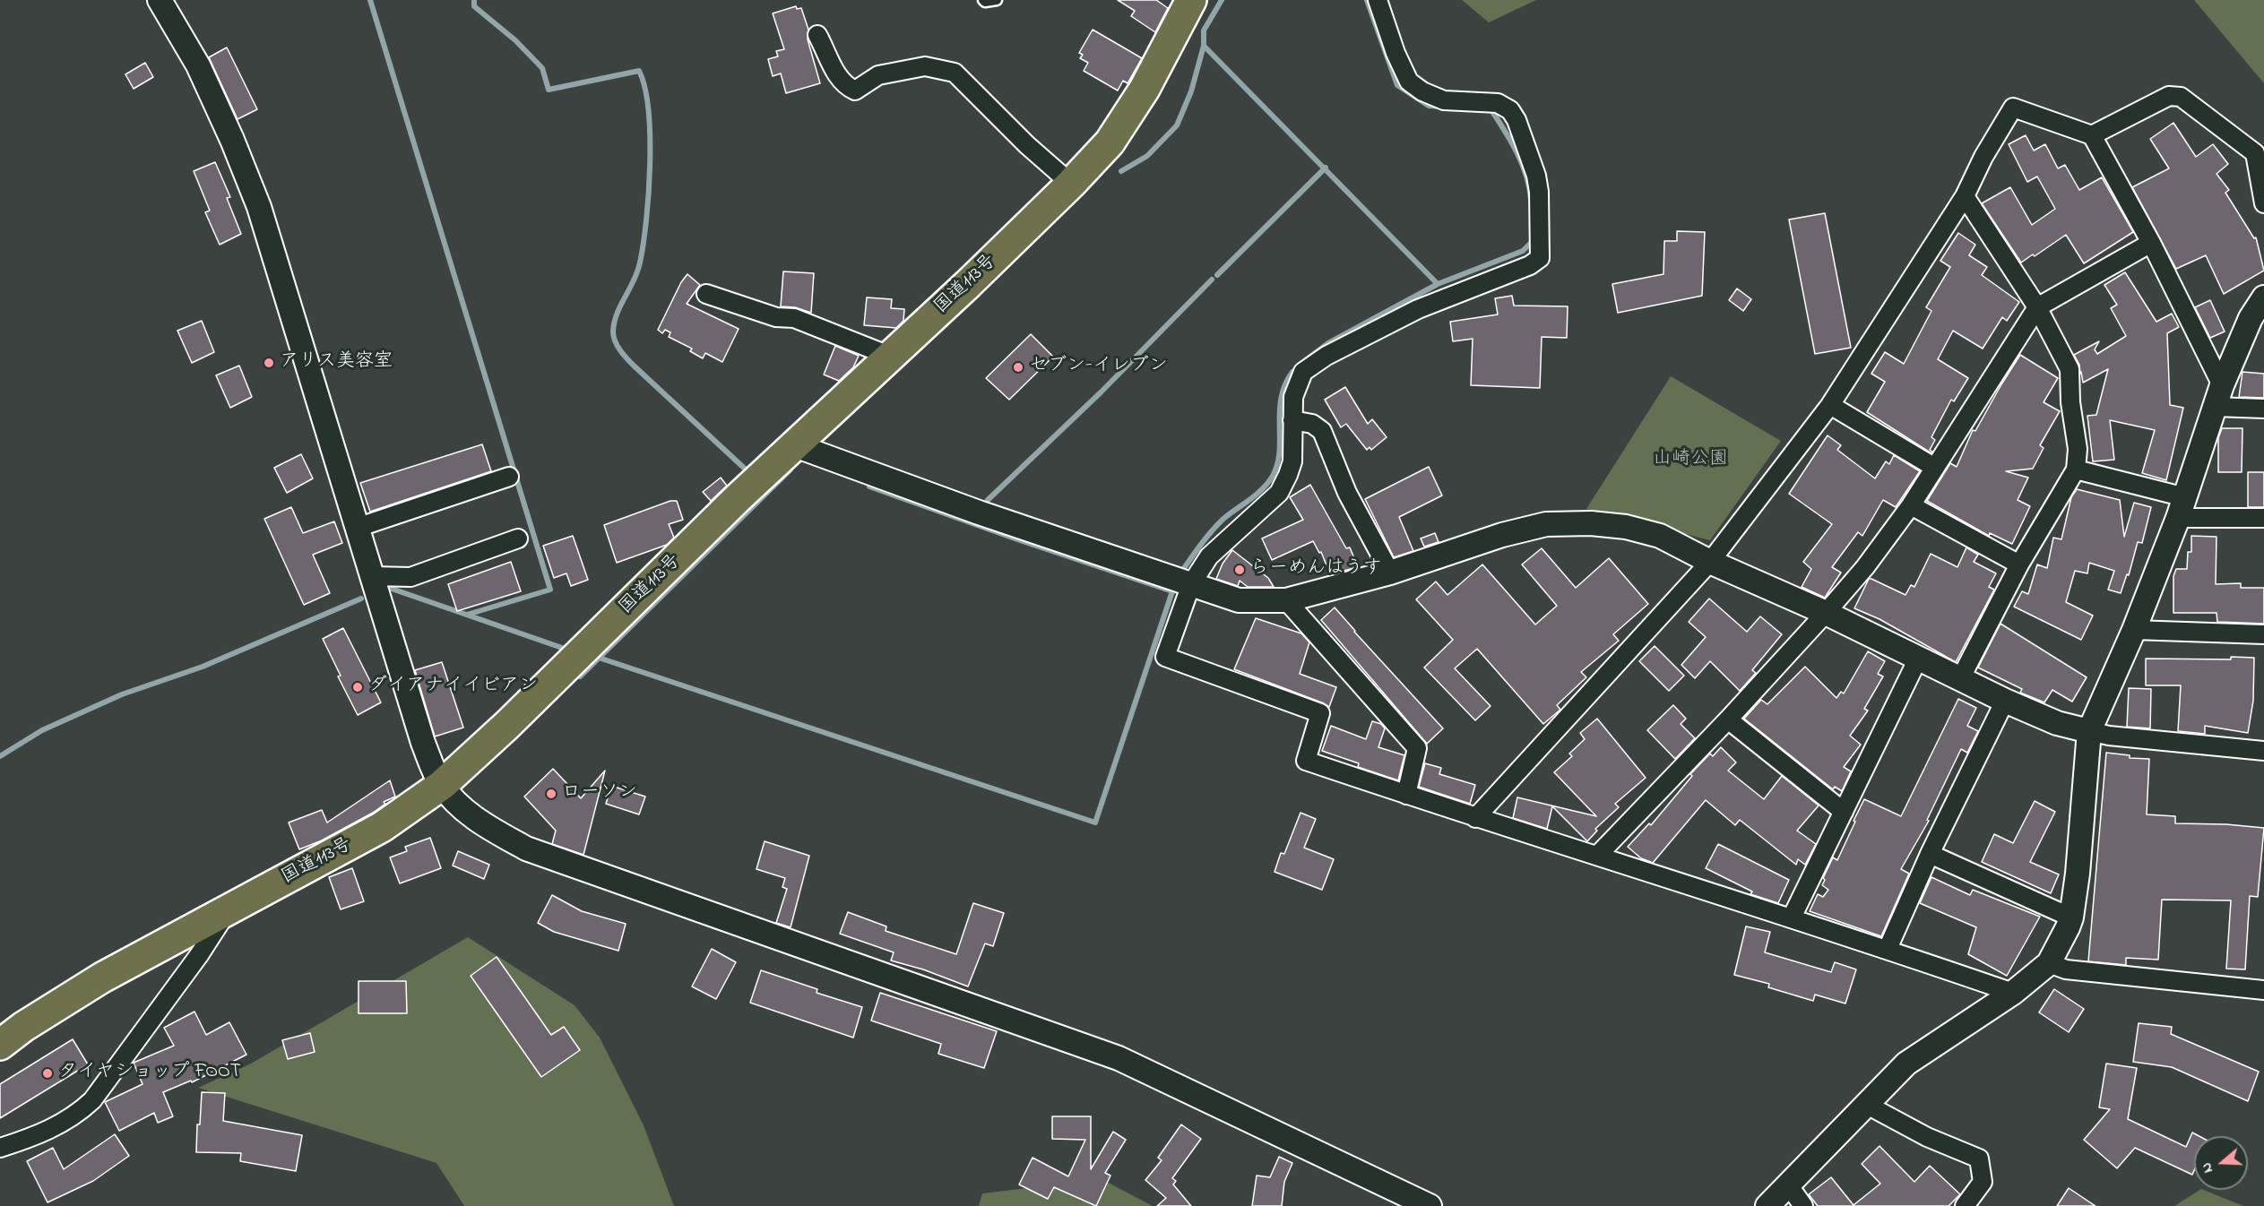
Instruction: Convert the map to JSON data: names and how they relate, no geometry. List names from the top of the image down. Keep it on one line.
{"streets":{"highway":["国道113号"]},"parks":["山崎公園"],"places":["アリス美容室","セブン-イレブン","らーめんはうす","ダイアナイイビアン","ローソン","タイヤショップ FOOT"],"north":"left"}
